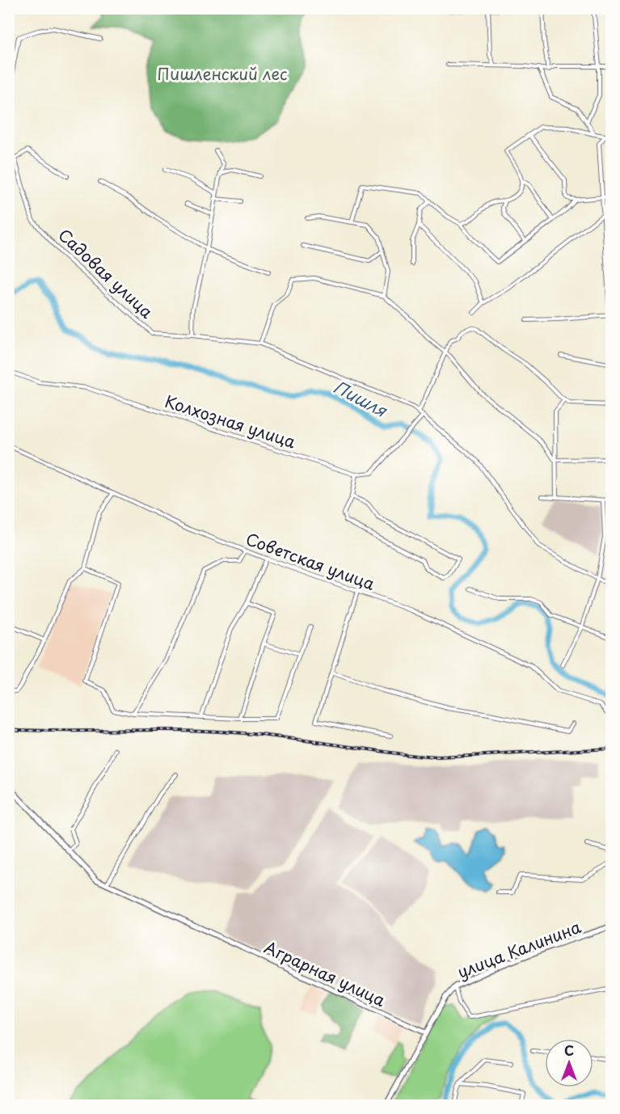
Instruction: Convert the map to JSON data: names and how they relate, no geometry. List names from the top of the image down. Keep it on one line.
{"streets":{"street":["Садовая улица","Колхозная улица","Советская улица","улица Калинина","Аграрная улица"]},"crossings":[["улица Калинина","Аграрная улица"]],"water":["Пишля"],"parks":["Пишленский лес"],"north":"top"}
